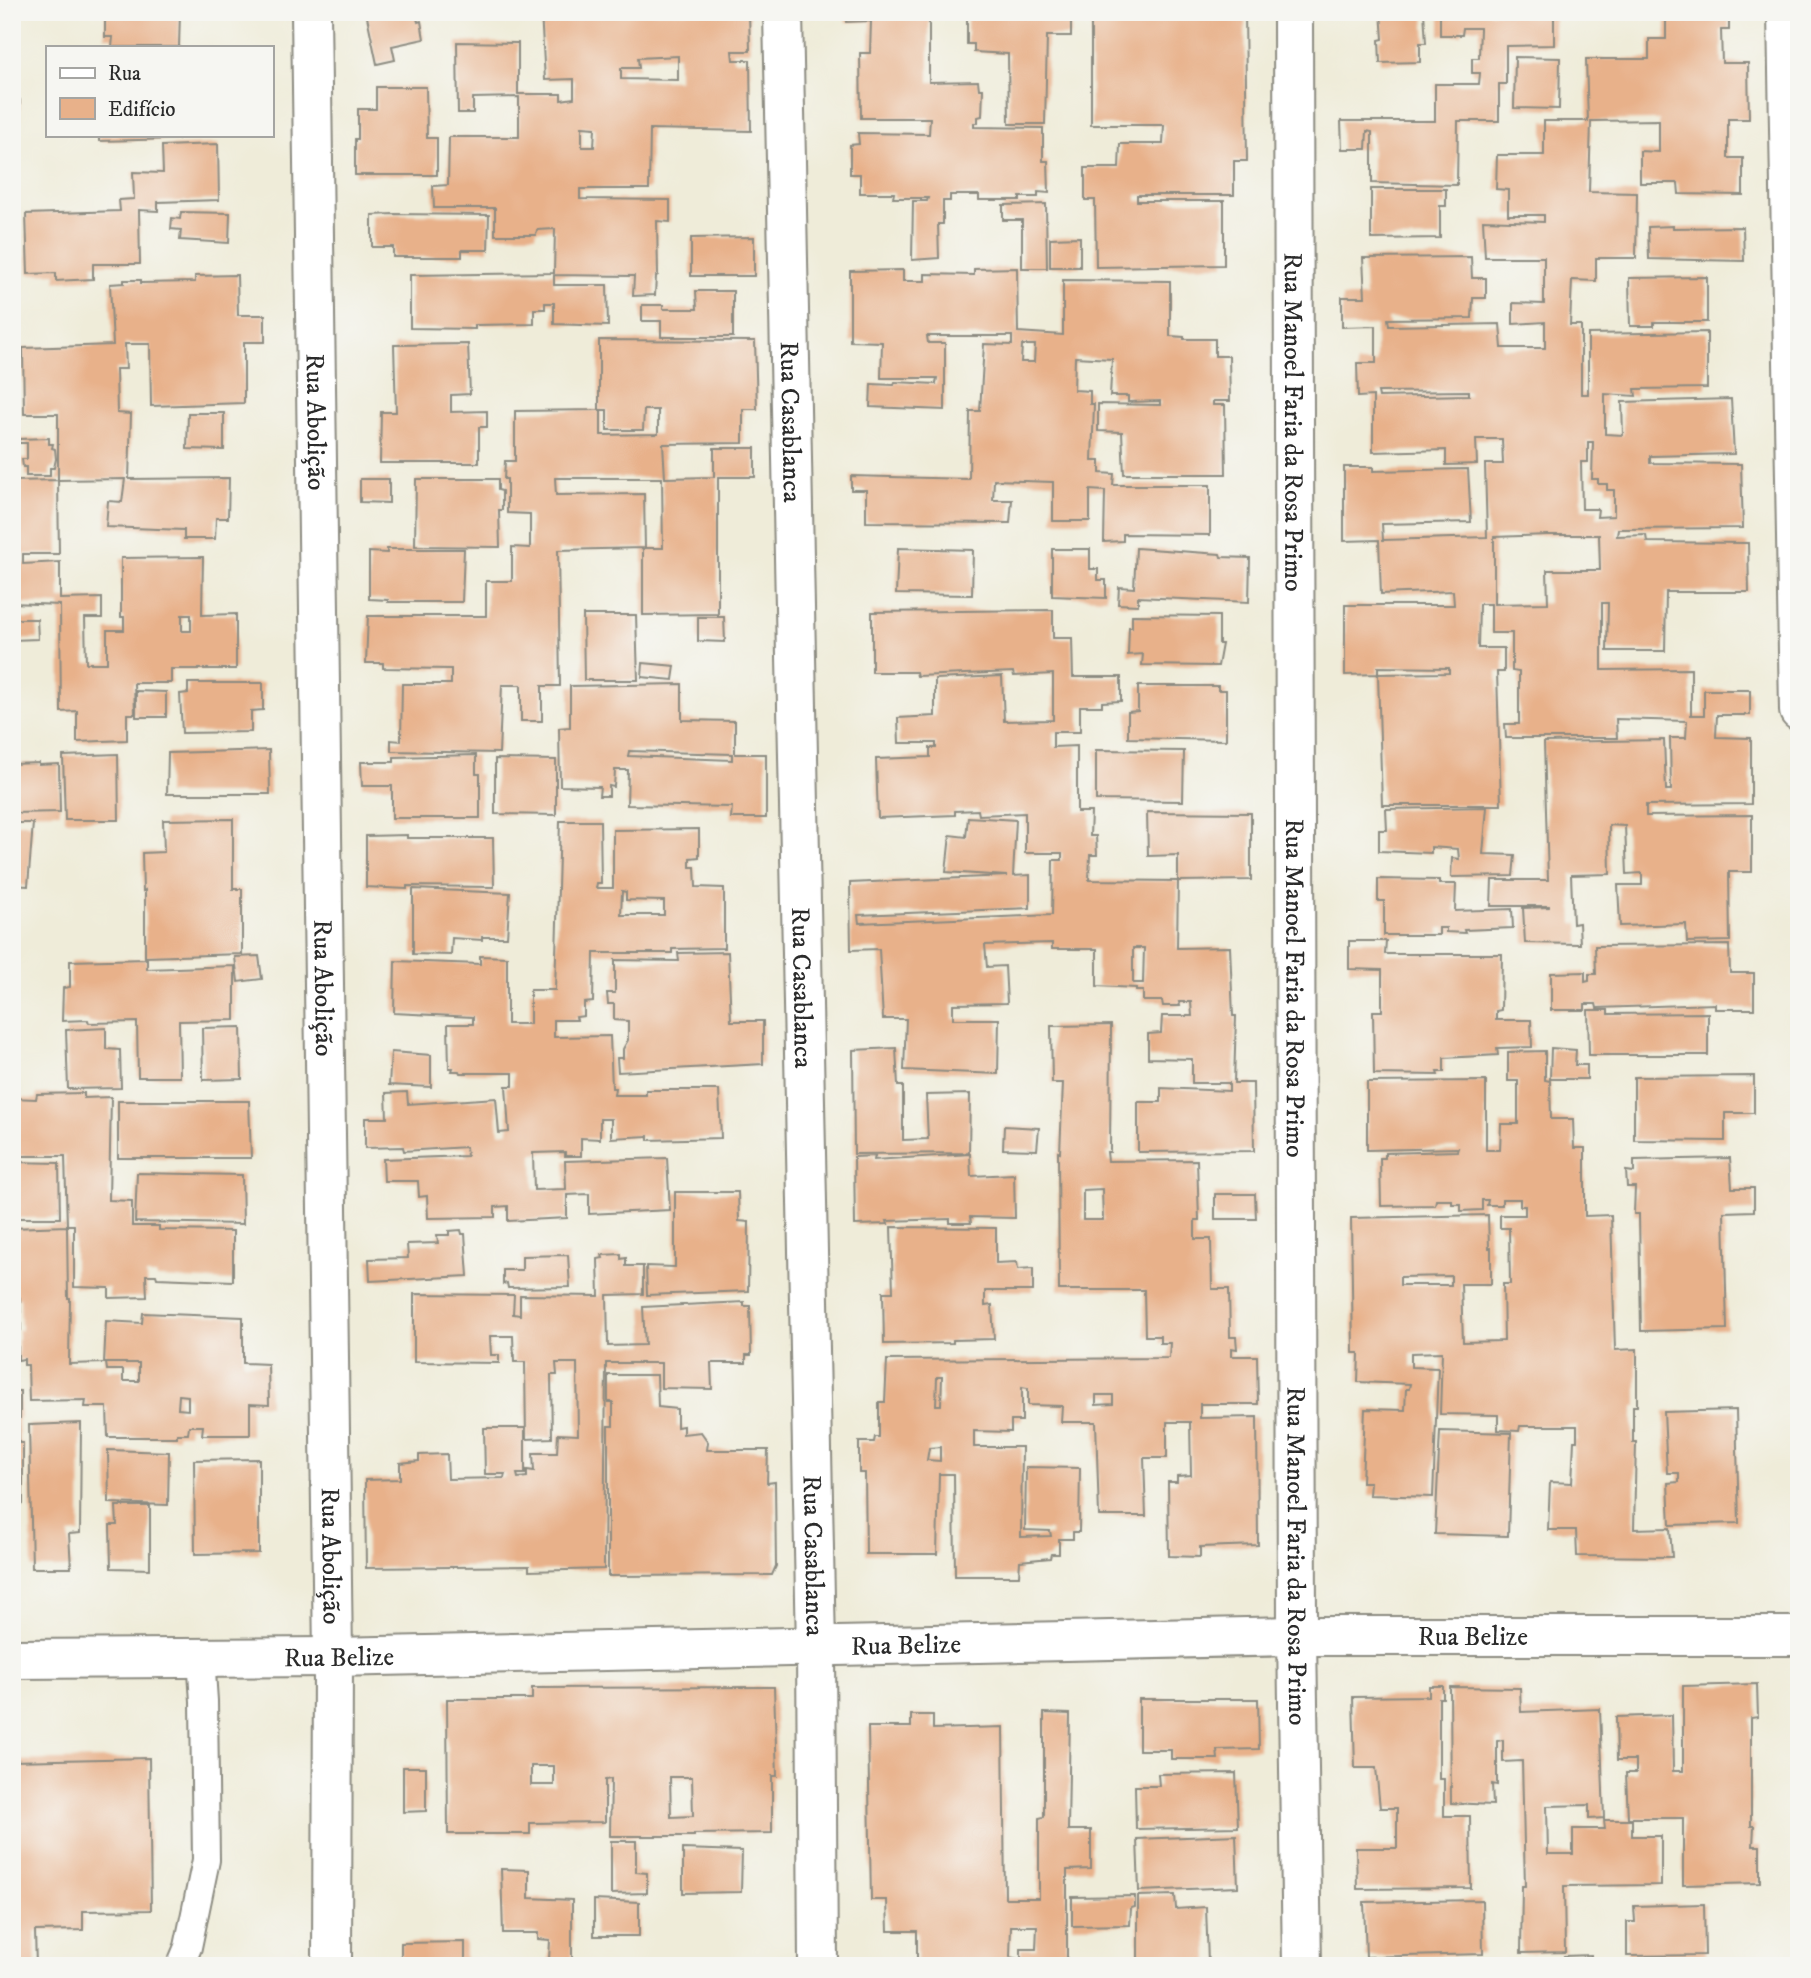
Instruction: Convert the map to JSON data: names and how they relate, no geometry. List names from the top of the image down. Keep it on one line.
{"streets":{"street":["Rua Abolição","Rua Casablanca","Rua Manoel Faria da Rosa Primo","Rua Belize"]},"crossings":[["Rua Abolição","Rua Belize"],["Rua Casablanca","Rua Belize"],["Rua Manoel Faria da Rosa Primo","Rua Belize"]],"legend":["Rua","Edifício"]}
